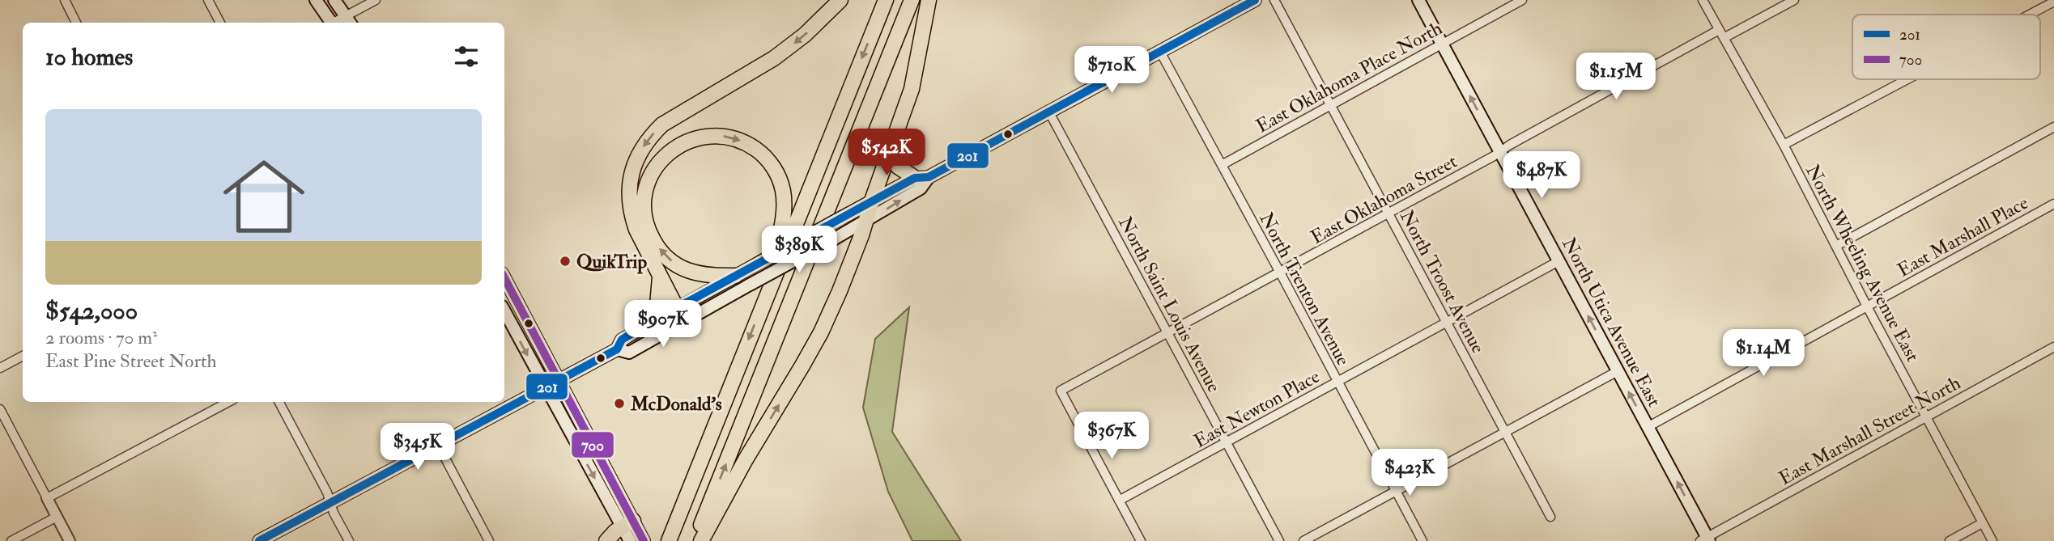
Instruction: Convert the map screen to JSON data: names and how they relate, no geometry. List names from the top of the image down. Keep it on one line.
{"streets":{"main road":["North Utica Avenue East"],"street":["East Oklahoma Place North","East Oklahoma Street","East Marshall Place","North Wheeling Avenue East","North Troost Avenue","North Trenton Avenue","North Saint Louis Avenue","East Newton Place","East Marshall Street North"]},"crossings":[["East Oklahoma Place North","North Troost Avenue"],["East Oklahoma Place North","North Trenton Avenue"],["East Oklahoma Place North","North Utica Avenue East"],["East Oklahoma Street","North Wheeling Avenue East"],["East Oklahoma Street","North Troost Avenue"],["East Oklahoma Street","North Trenton Avenue"],["East Oklahoma Street","North Saint Louis Avenue"],["East Oklahoma Street","North Utica Avenue East"],["East Oklahoma Street","East Newton Place"],["East Marshall Place","North Wheeling Avenue East"],["East Marshall Place","North Utica Avenue East"],["North Wheeling Avenue East","East Marshall Street North"],["North Troost Avenue","East Newton Place"],["North Trenton Avenue","East Newton Place"],["North Saint Louis Avenue","East Newton Place"],["North Utica Avenue East","East Newton Place"],["North Utica Avenue East","East Marshall Street North"]],"one_way":["North Utica Avenue East"],"places":["QuikTrip","McDonald's"],"lines":["transit line 201","transit line 700"],"legend":["201","700"],"page":{"heading":"10 homes","price":["$710K","$1.15M","$542K","$487K","$389K","$907K","$1.14M","$367K","$345K","$423K"],"list":[{"name":"$542,000","note":"2 rooms · 70 m² · East Pine Street North"}]}}
